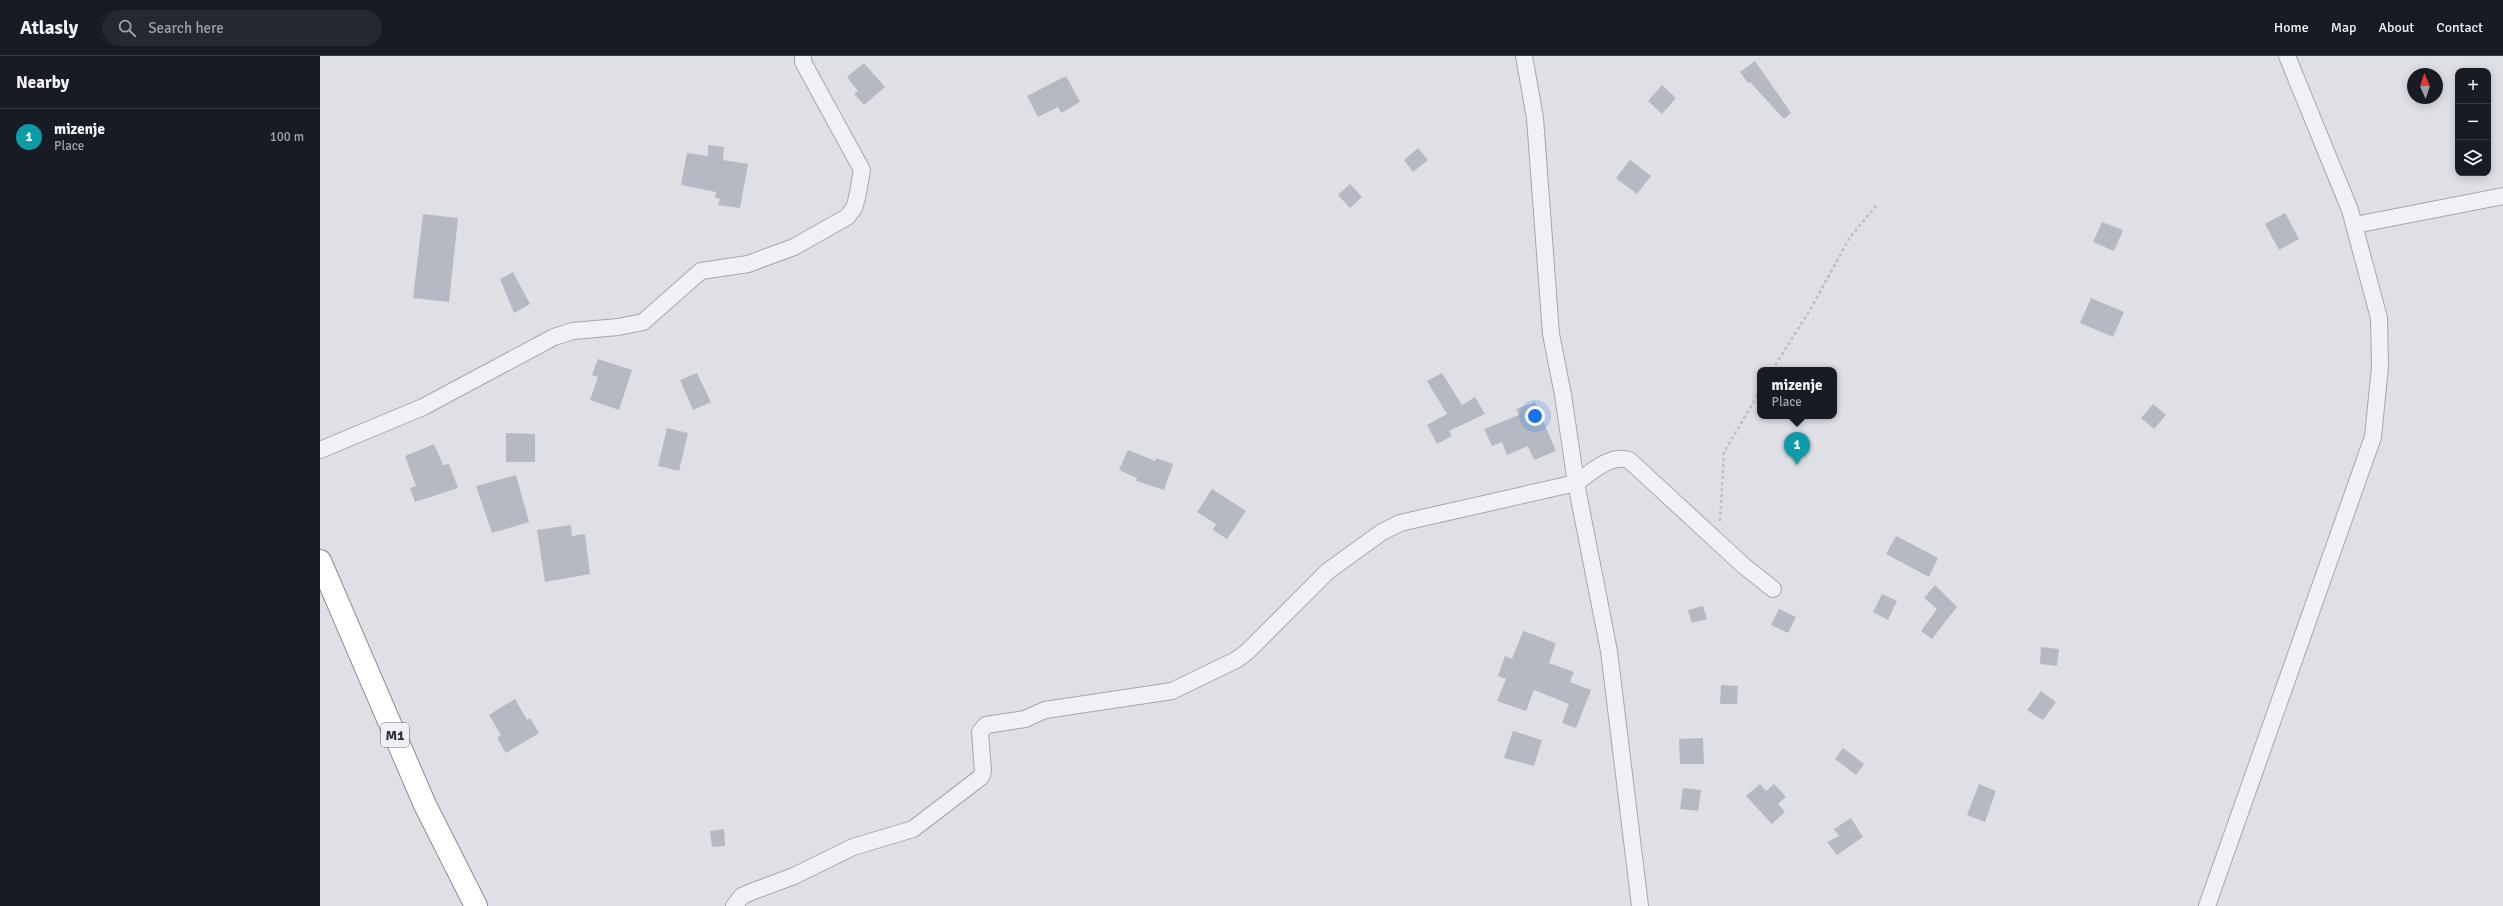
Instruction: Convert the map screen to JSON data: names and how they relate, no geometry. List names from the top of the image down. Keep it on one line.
{"streets":{"highway":["M1"]},"north":"top","page":{"header":"Atlasly","search":"Search here","nav":["Home","Map","About","Contact"],"heading":"Nearby","map_buttons":["+","−"],"list":[{"mark":"1","name":"mizenje","note":"Place","value":"100 m"}],"popup":["mizenje","Place"],"pins":"1"}}
